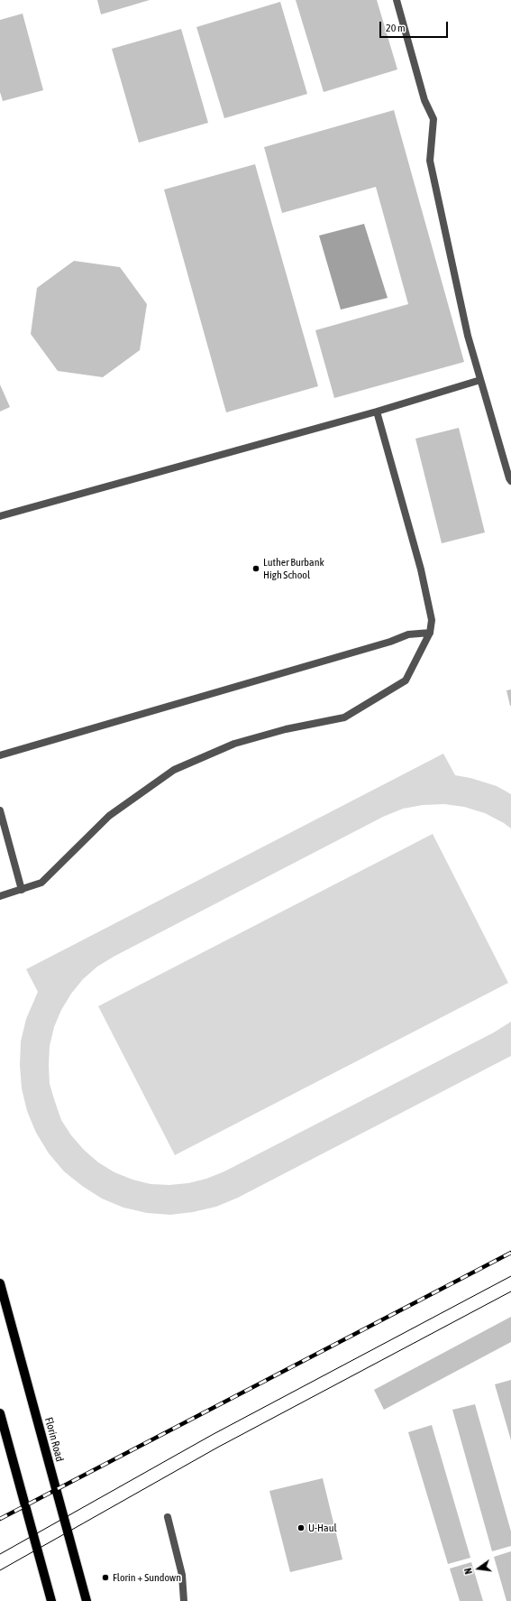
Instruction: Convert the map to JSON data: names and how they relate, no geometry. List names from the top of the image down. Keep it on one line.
{"streets":{"main road":["Florin Road"]},"places":["Luther Burbank High School","U-Haul","Florin + Sundown"],"scale_bar":"20 m","north":"left"}
